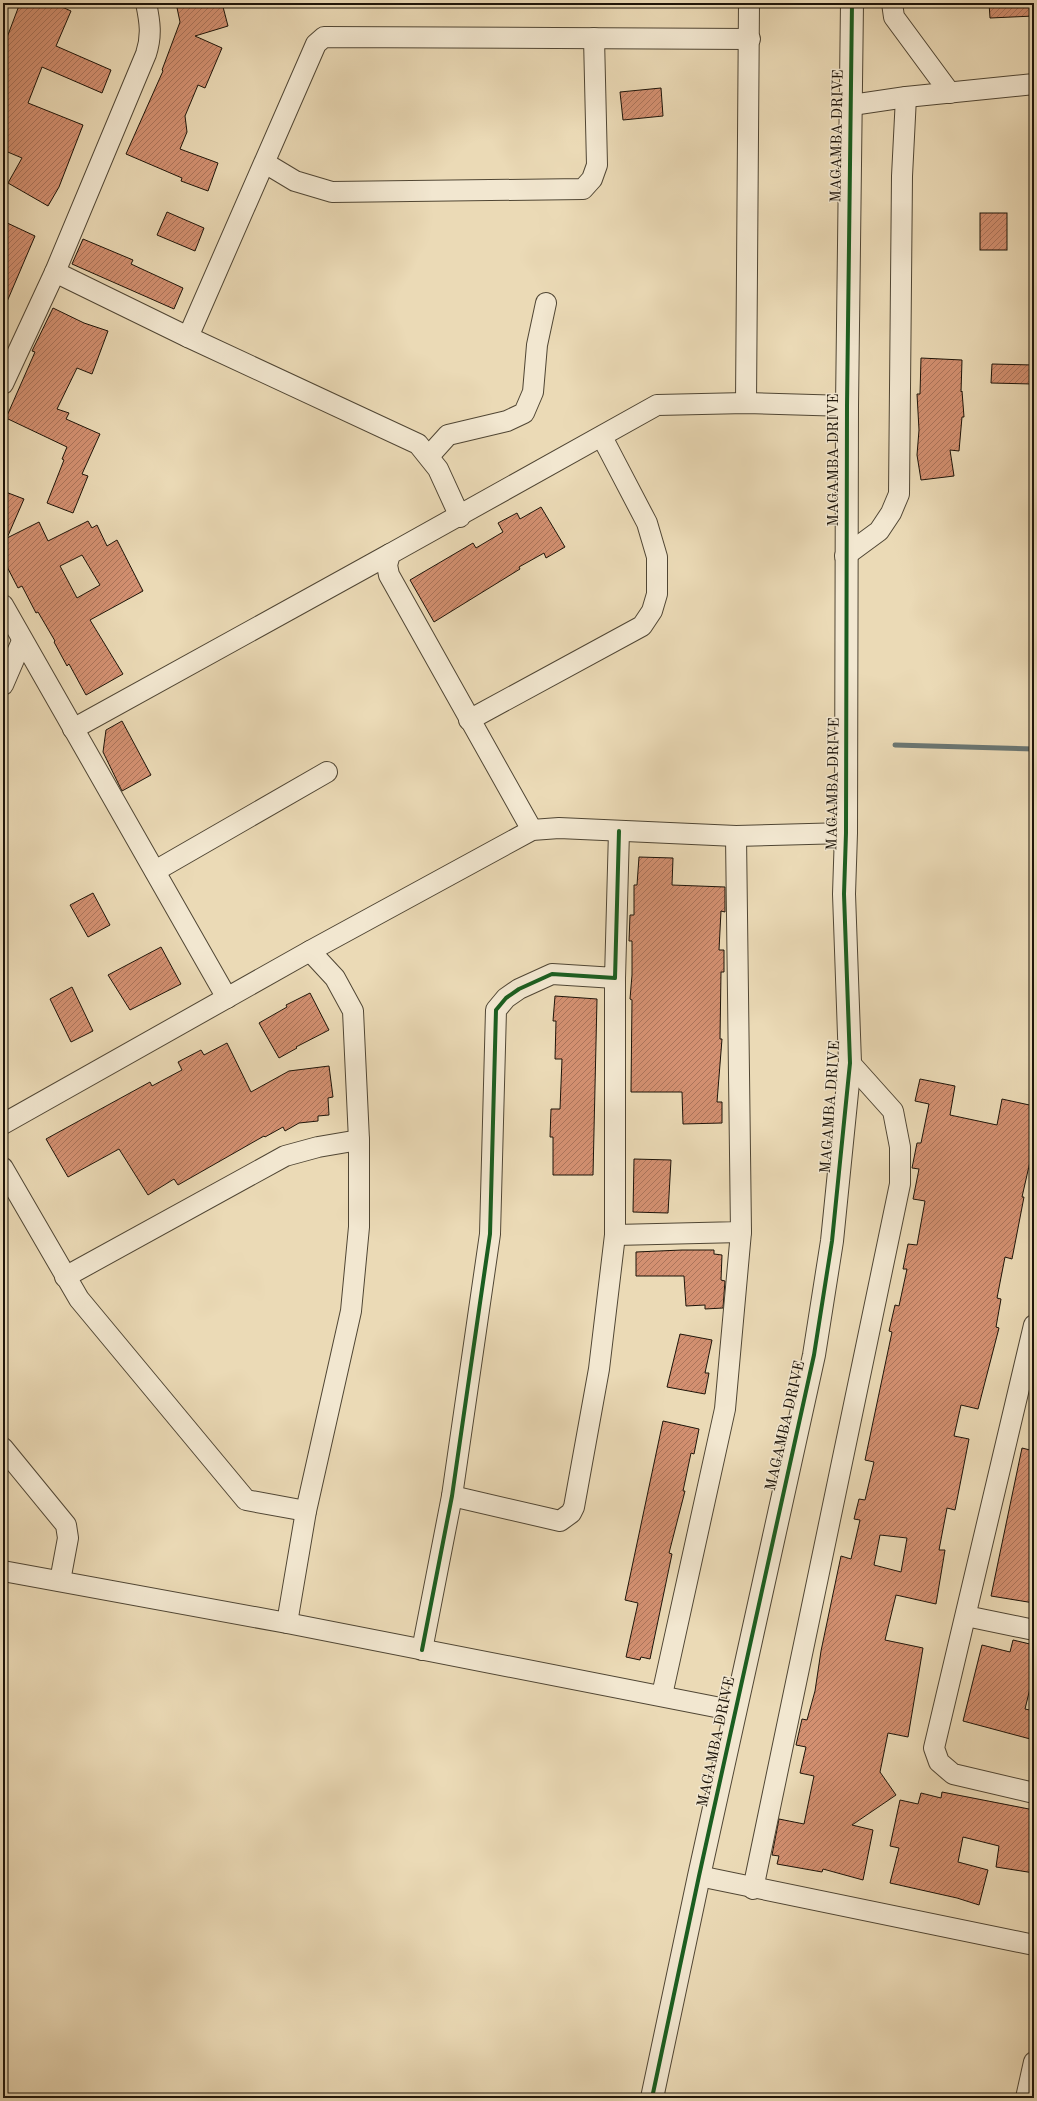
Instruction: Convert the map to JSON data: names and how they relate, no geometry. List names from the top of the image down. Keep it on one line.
{"streets":{"street":["MAGAMBA DRIVE"]}}
